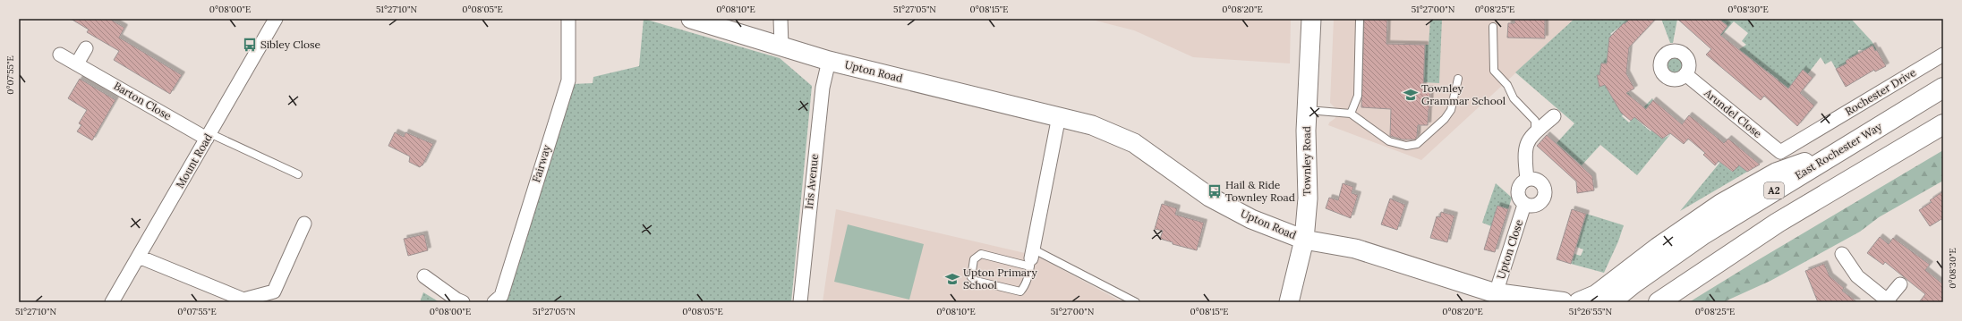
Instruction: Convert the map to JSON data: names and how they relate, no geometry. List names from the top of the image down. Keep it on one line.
{"streets":{"highway":["East Rochester Way","A2"],"street":["Upton Road","Rochester Drive","Barton Close","Arundel Close","Mount Road","Townley Road","Fairway","Iris Avenue","Upton Close"]},"crossings":[["Upton Road","Townley Road"],["Upton Road","Iris Avenue"],["Upton Road","Upton Close"],["Rochester Drive","Arundel Close"],["Barton Close","Mount Road"],["East Rochester Way","A2"]],"places":{"bus stop":["Sibley Close","Hail & Ride Townley Road"],"school or university":["Townley Grammar School","Upton Primary School"]},"coordinates":["0°08'00\"E","51°27'10\"N","0°08'05\"E","0°08'10\"E","51°27'05\"N","0°08'15\"E","0°08'20\"E","51°27'00\"N","0°08'25\"E","0°08'30\"E","0°07'55\"E","51°26'55\"N"]}
